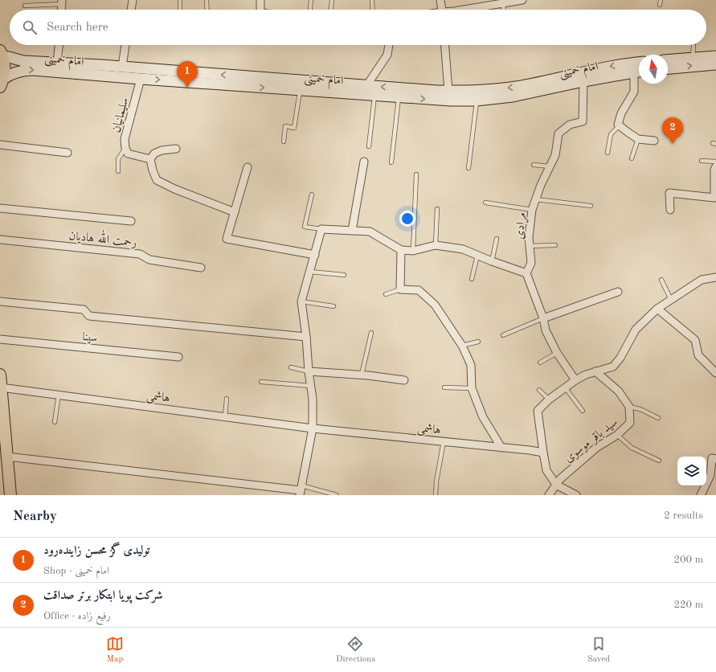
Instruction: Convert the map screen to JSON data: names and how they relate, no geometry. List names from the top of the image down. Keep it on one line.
{"streets":{"main road":["امام خمینی"],"street":["سلیمانیان","مرادی","رحمت الله هادیان","سینا","هاشمی","سید باقر موسوی"]},"crossings":[["امام خمینی","سلیمانیان"],["امام خمینی","مرادی"]],"north":"top","page":{"search":"Search here","pins":["1","2"],"heading":["Nearby","2 results"],"list":[{"mark":"1","name":"تولیدی گز محسن زاینده‌رود","note":"Shop · امام خمینی","value":"200 m"},{"mark":"2","name":"شرکت پویا ابتکار برتر صداقت","note":"Office · رفیع زاده","value":"220 m"}],"nav":["Map","Directions","Saved"]}}
